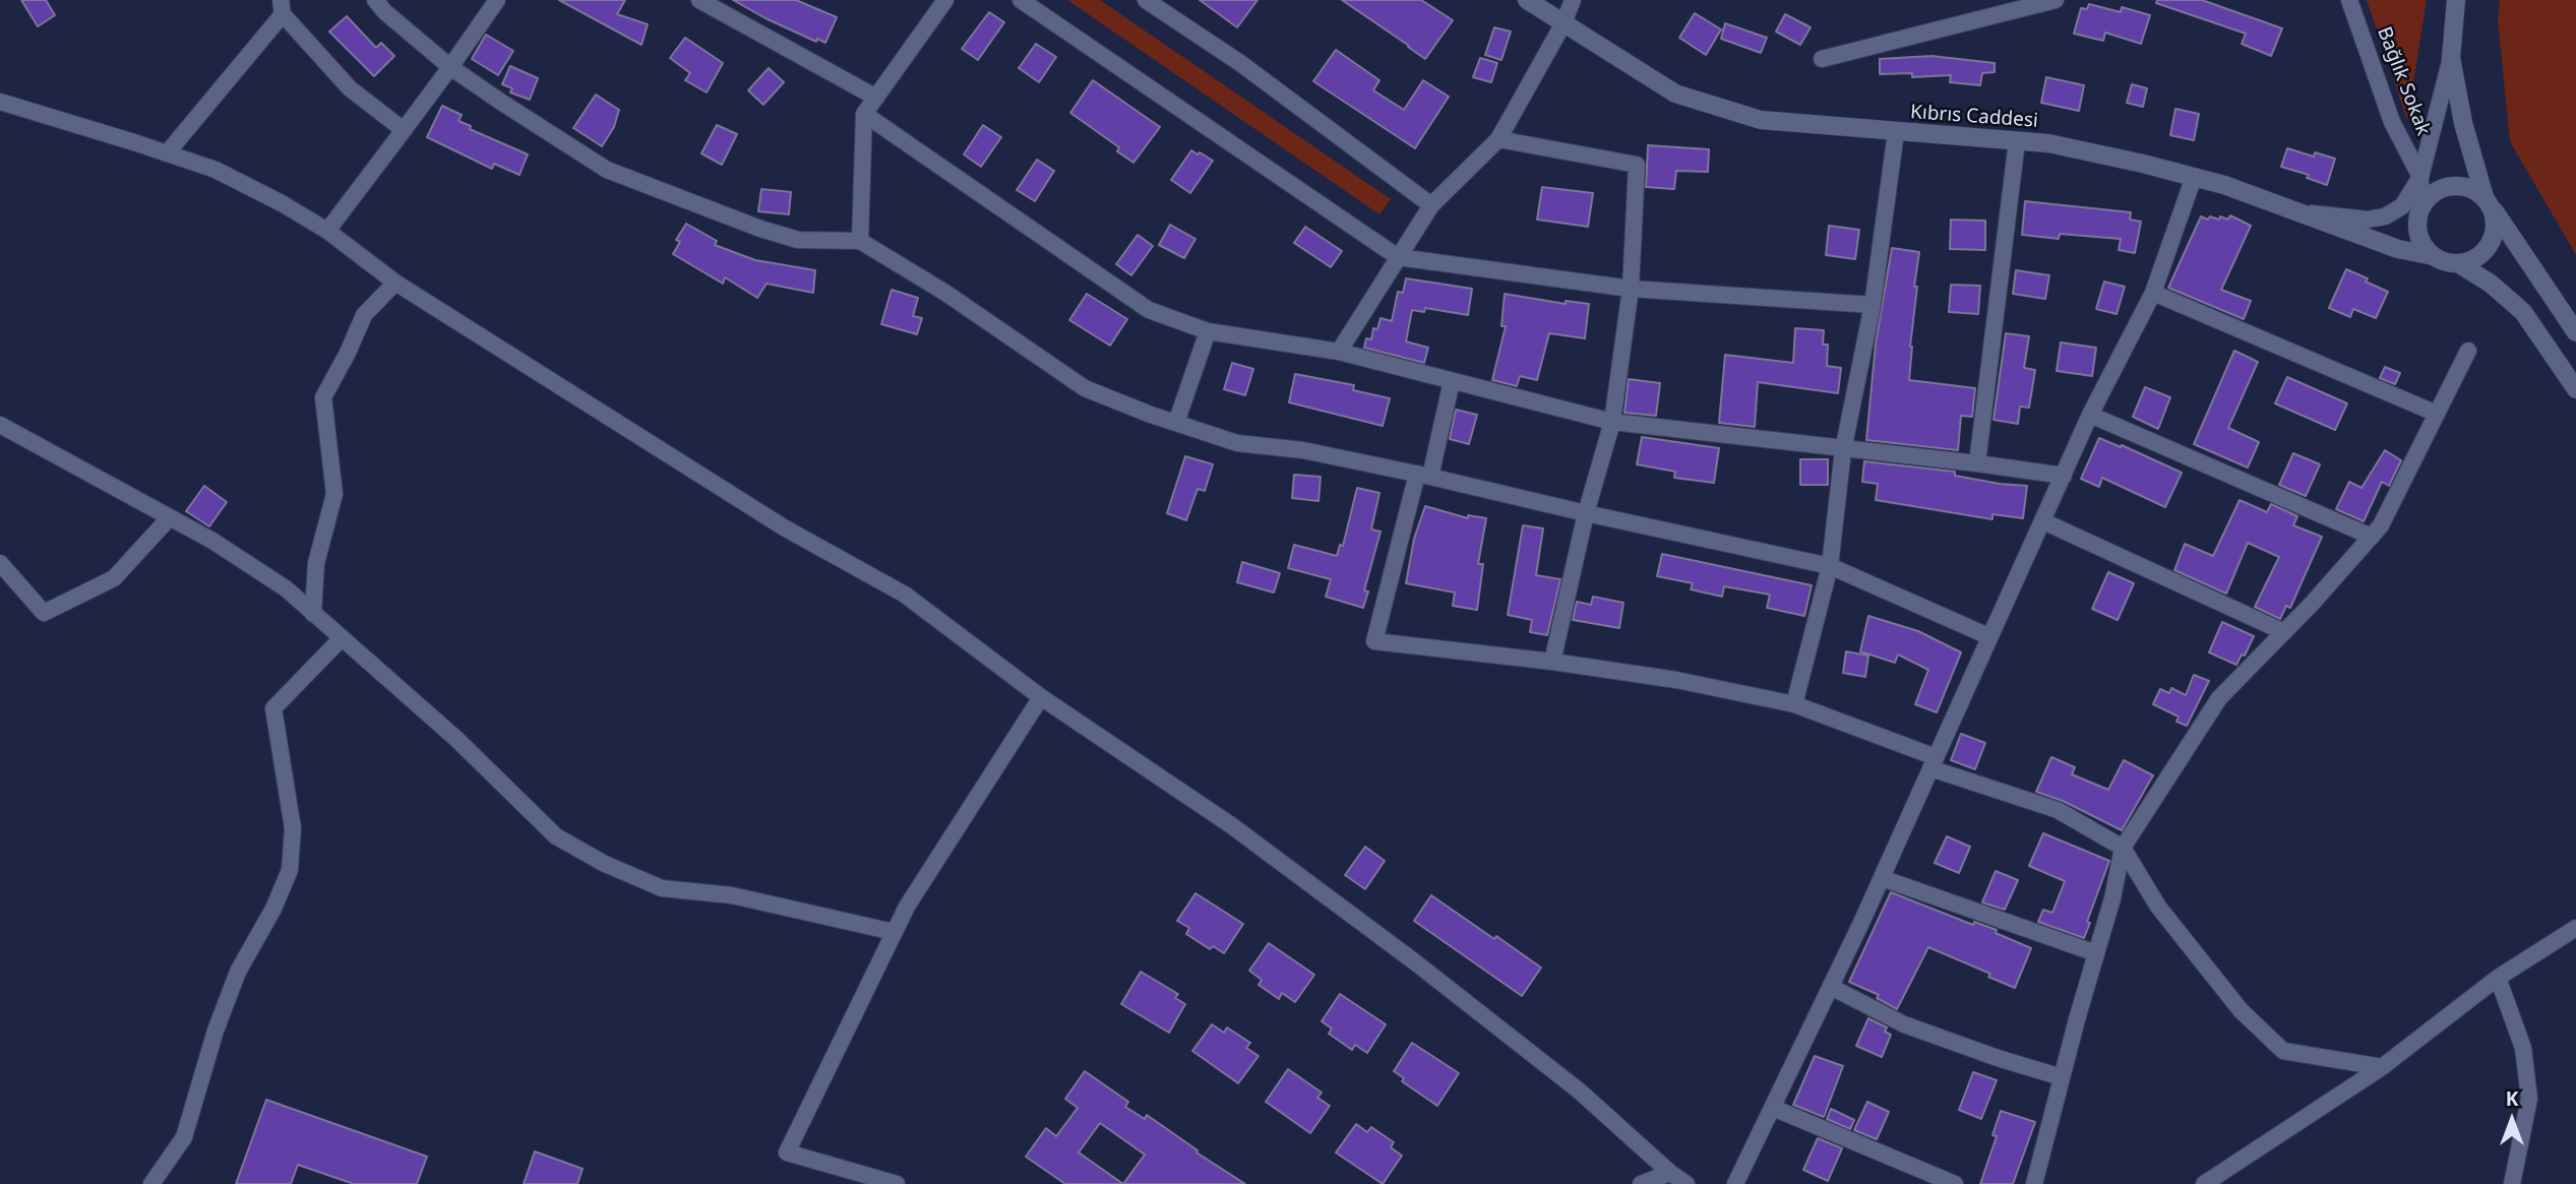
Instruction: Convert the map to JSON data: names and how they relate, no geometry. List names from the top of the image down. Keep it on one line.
{"streets":{"main road":["Kıbrıs Caddesi"],"street":["Bağlık Sokak"]},"north":"top"}
